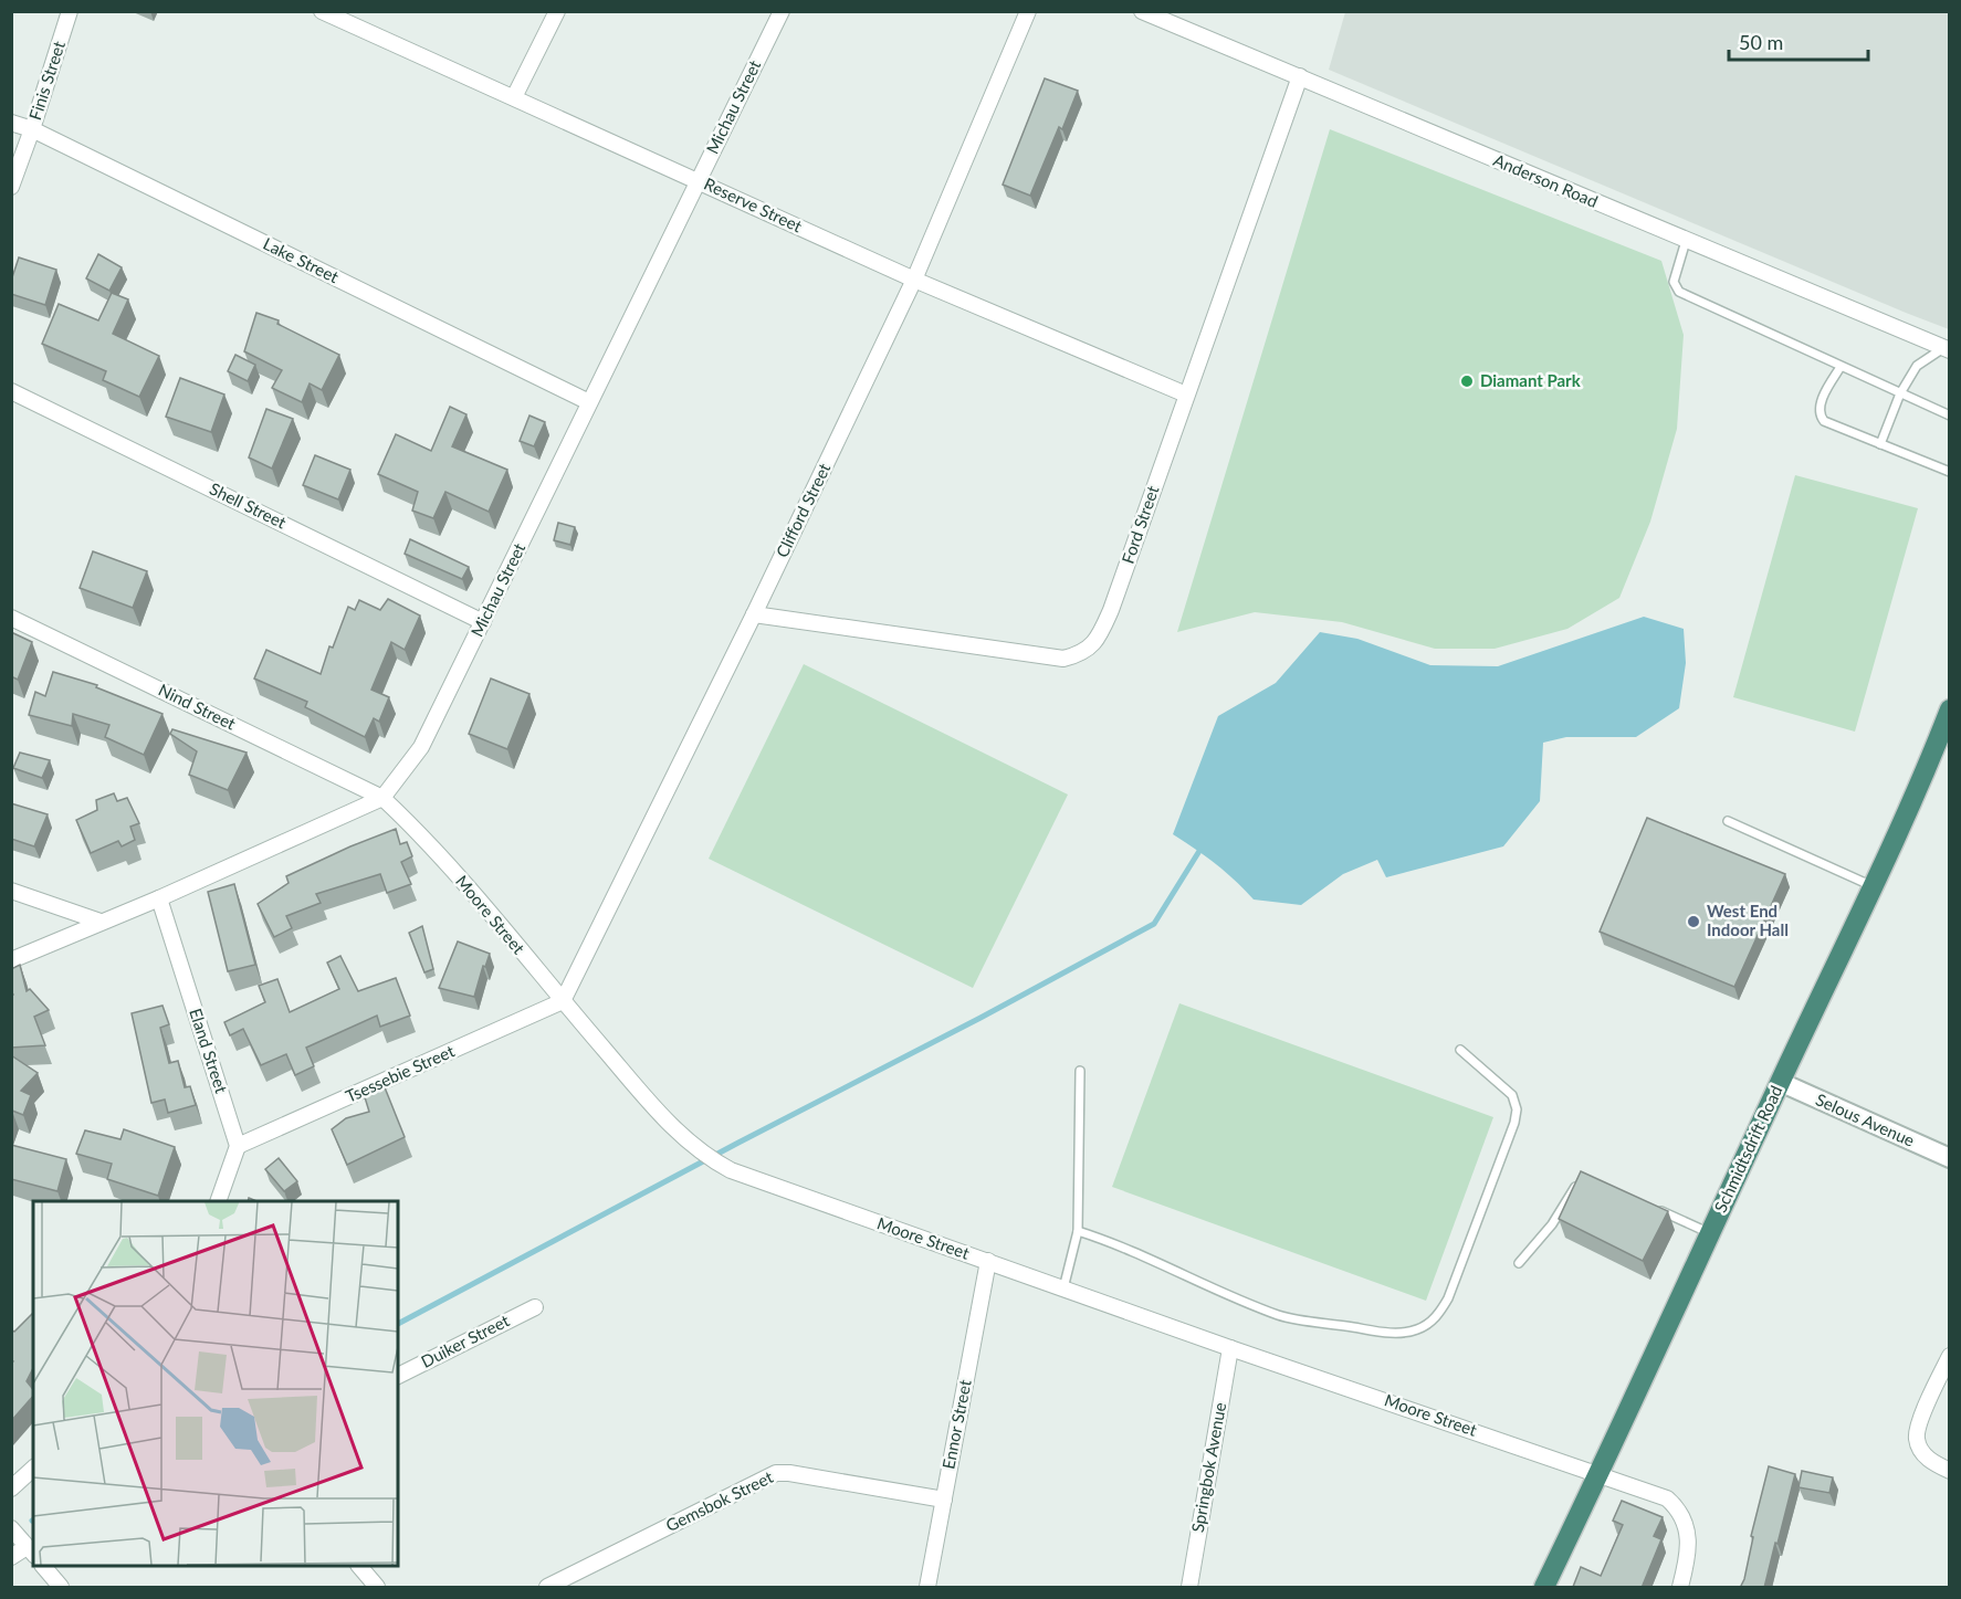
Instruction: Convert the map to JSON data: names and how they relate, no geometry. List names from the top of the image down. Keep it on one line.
{"streets":{"highway":["Schmidtsdrift Road"],"street":["Finis Street","Michau Street","Anderson Road","Reserve Street","Lake Street","Shell Street","Clifford Street","Ford Street","Nind Street","Moore Street","Eland Street","Tsessebie Street","Selous Avenue","Duiker Street","Ennor Street","Springbok Avenue","Gemsbok Street"]},"crossings":[["Finis Street","Lake Street"],["Michau Street","Reserve Street"],["Michau Street","Lake Street"],["Michau Street","Shell Street"],["Michau Street","Nind Street"],["Michau Street","Moore Street"],["Michau Street","Eland Street"],["Anderson Road","Ford Street"],["Reserve Street","Clifford Street"],["Reserve Street","Ford Street"],["Clifford Street","Ford Street"],["Clifford Street","Moore Street"],["Clifford Street","Tsessebie Street"],["Nind Street","Moore Street"],["Moore Street","Tsessebie Street"],["Moore Street","Schmidtsdrift Road"],["Moore Street","Ennor Street"],["Moore Street","Springbok Avenue"],["Eland Street","Tsessebie Street"],["Selous Avenue","Schmidtsdrift Road"],["Ennor Street","Gemsbok Street"]],"places":["Diamant Park","West End Indoor Hall"],"scale_bar":"50 m"}
